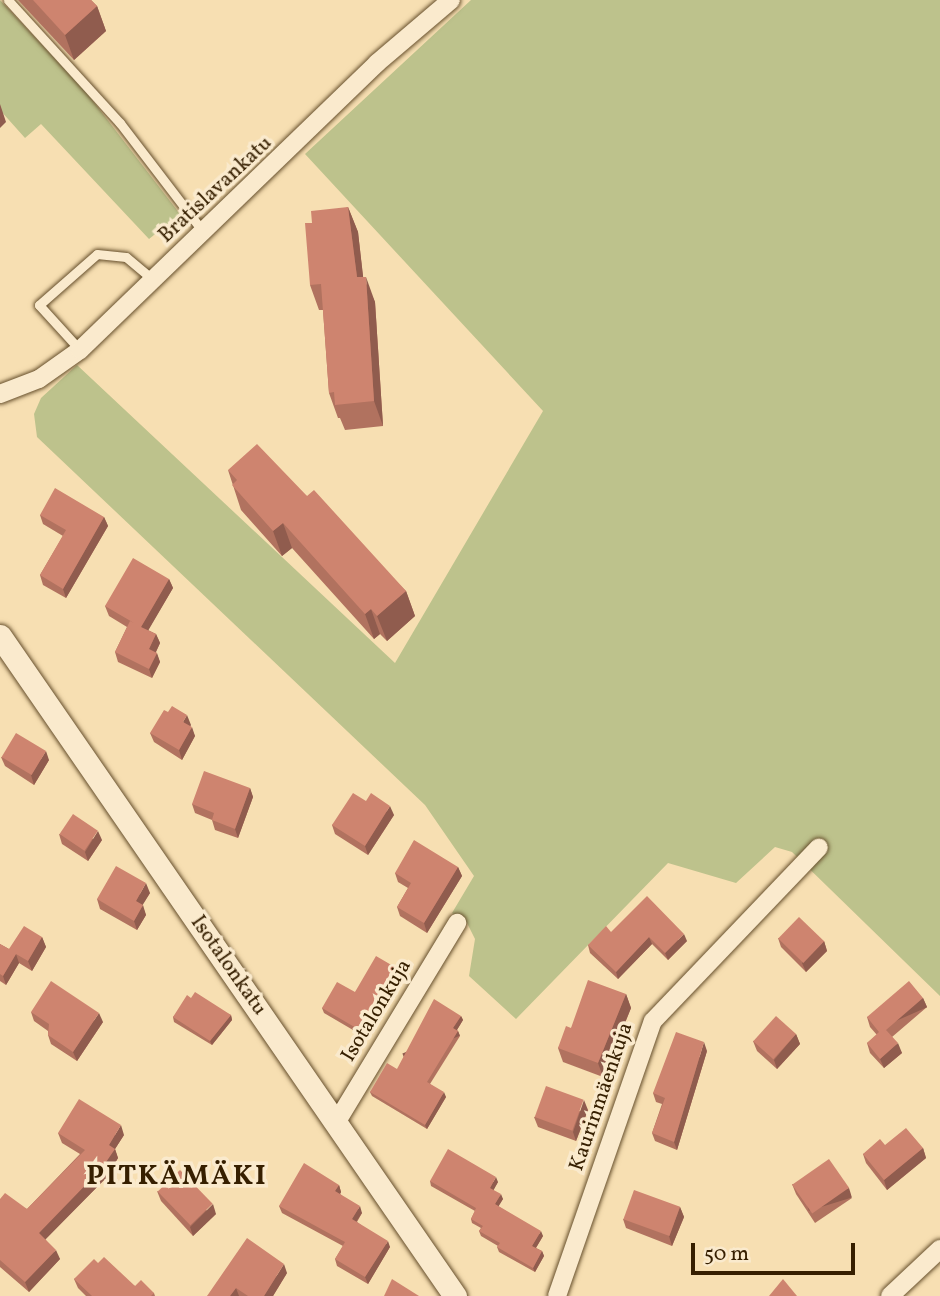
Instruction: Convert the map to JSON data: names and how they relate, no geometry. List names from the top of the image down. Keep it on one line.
{"streets":{"street":["Bratislavankatu","Isotalonkatu","Isotalonkuja","Kaurinmäenkuja"]},"crossings":[["Isotalonkatu","Isotalonkuja"]],"districts":["PITKÄMÄKI"],"scale_bar":"50 m"}
